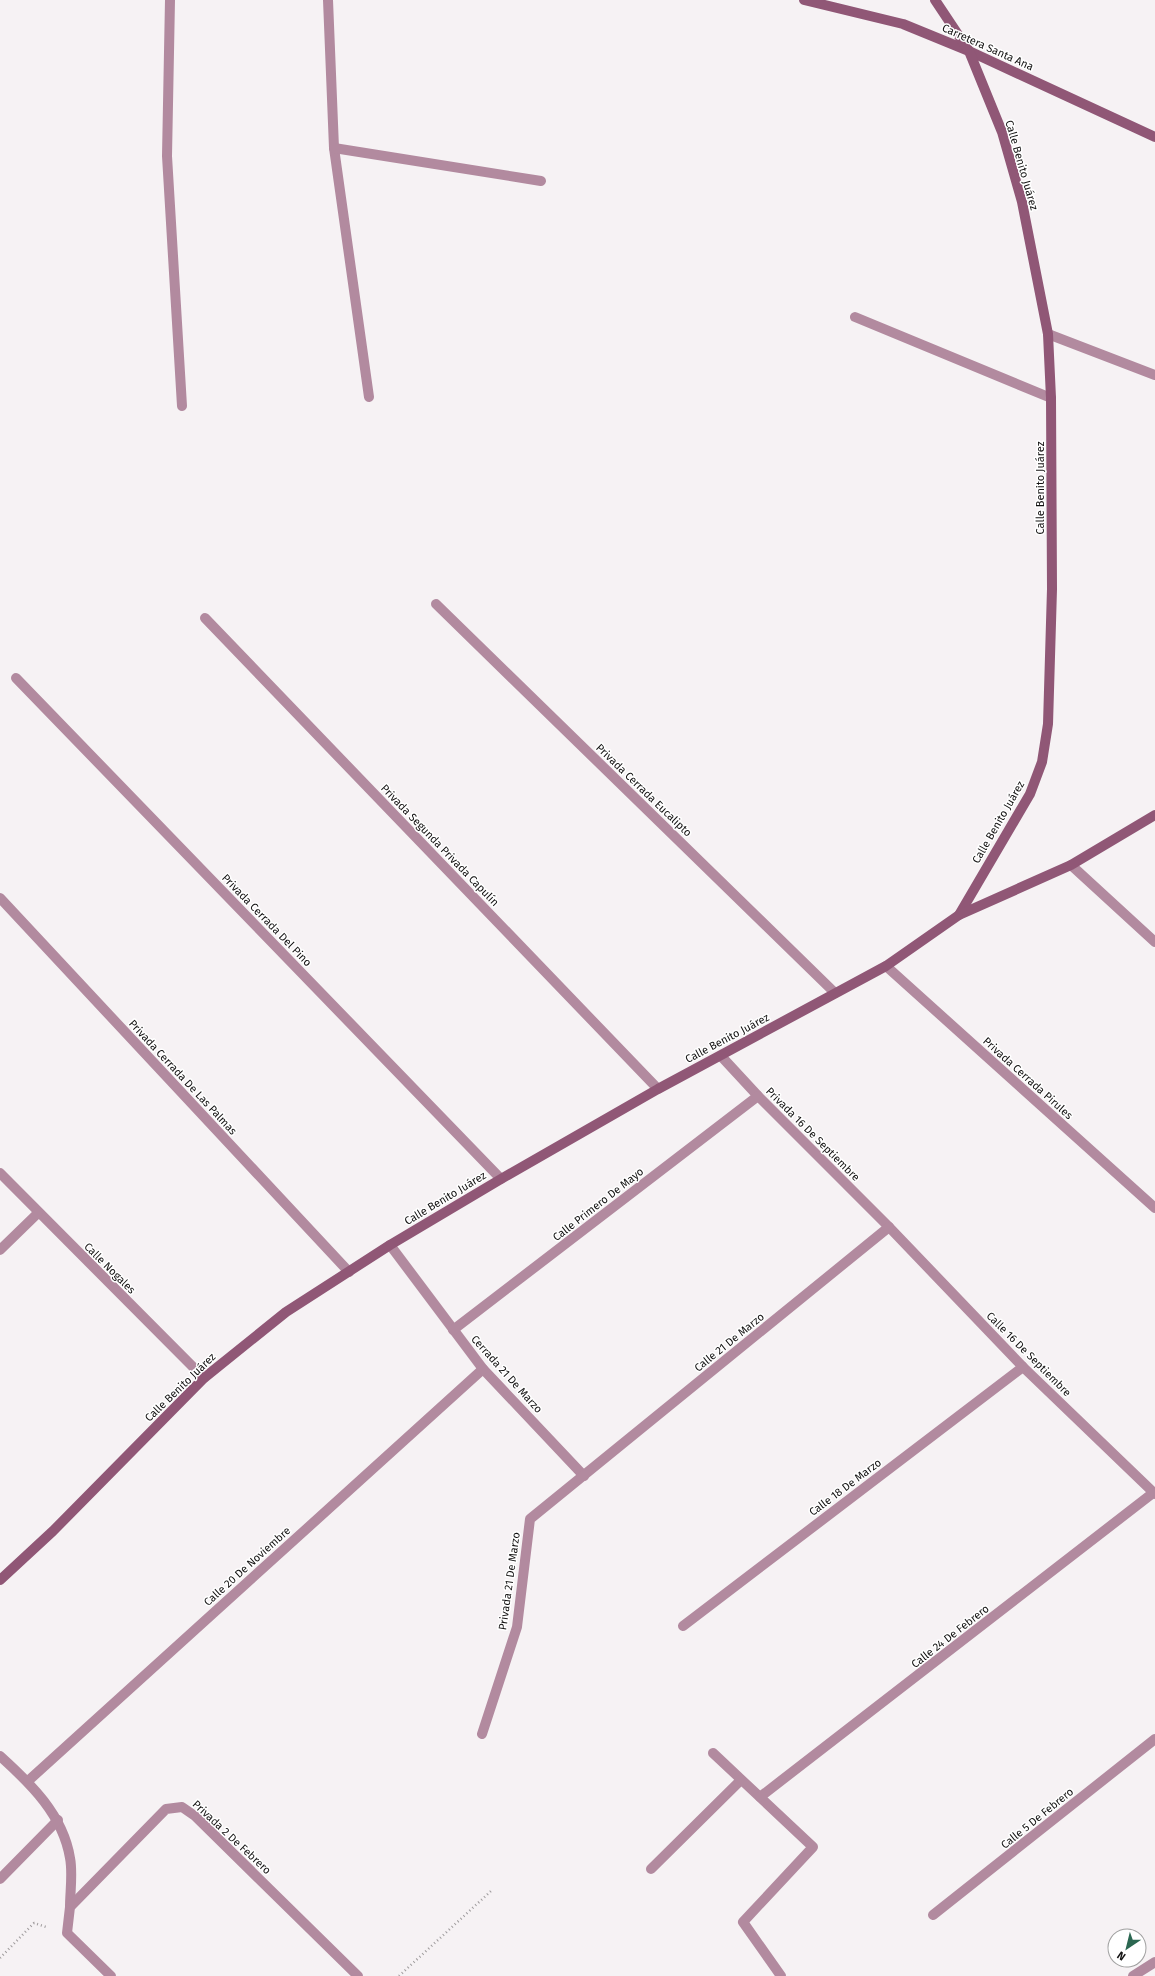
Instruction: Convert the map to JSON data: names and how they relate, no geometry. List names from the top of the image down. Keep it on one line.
{"streets":{"street":["Carretera Santa Ana","Calle Benito Juárez","Privada Cerrada Eucalipto","Privada Segunda Privada Capulín","Privada Cerrada Del Pino","Privada Cerrada De Las Palmas","Privada Cerrada Pirules","Privada 16 De Septiembre","Calle Primero De Mayo","Calle Nogales","Calle 21 De Marzo","Calle 16 De Septiembre","Cerrada 21 De Marzo","Calle 18 De Marzo","Calle 20 De Noviembre","Privada 21 De Marzo","Calle 24 De Febrero","Calle 5 De Febrero","Privada 2 De Febrero"]},"crossings":[["Carretera Santa Ana","Calle Benito Juárez"],["Calle Benito Juárez","Privada Cerrada Eucalipto"],["Calle Benito Juárez","Privada Segunda Privada Capulín"],["Calle Benito Juárez","Privada Cerrada Del Pino"],["Calle Benito Juárez","Privada Cerrada De Las Palmas"],["Calle Benito Juárez","Privada Cerrada Pirules"],["Calle Benito Juárez","Privada 16 De Septiembre"],["Calle Benito Juárez","Calle Nogales"],["Calle Benito Juárez","Cerrada 21 De Marzo"],["Privada 16 De Septiembre","Calle Primero De Mayo"],["Privada 16 De Septiembre","Calle 21 De Marzo"],["Privada 16 De Septiembre","Calle 16 De Septiembre"],["Calle Primero De Mayo","Cerrada 21 De Marzo"],["Calle 21 De Marzo","Calle 16 De Septiembre"],["Calle 21 De Marzo","Cerrada 21 De Marzo"],["Calle 21 De Marzo","Privada 21 De Marzo"],["Calle 16 De Septiembre","Calle 18 De Marzo"],["Calle 16 De Septiembre","Calle 24 De Febrero"],["Cerrada 21 De Marzo","Calle 20 De Noviembre"],["Cerrada 21 De Marzo","Privada 21 De Marzo"]],"north":"bottom left"}
